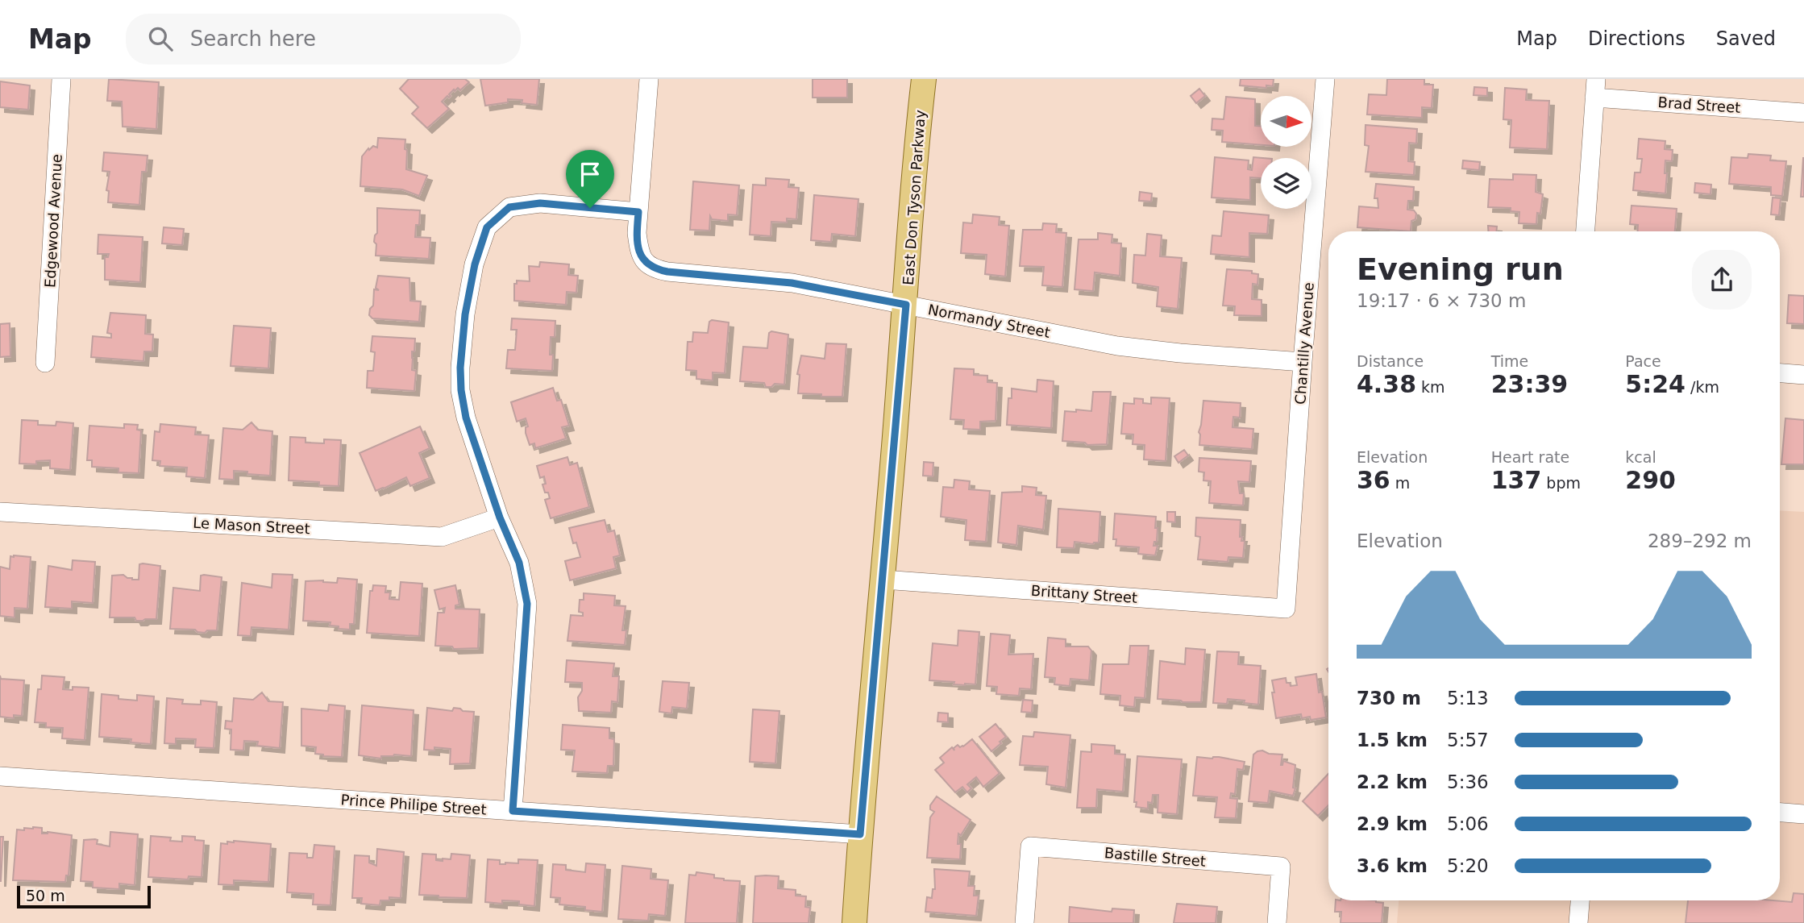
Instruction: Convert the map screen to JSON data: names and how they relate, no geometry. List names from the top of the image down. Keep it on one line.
{"streets":{"main road":["East Don Tyson Parkway"],"street":["Brad Street","Edgewood Avenue","Normandy Street","Chantilly Avenue","Le Mason Street","Brittany Street","Prince Philipe Street","Bastille Street"]},"crossings":[["East Don Tyson Parkway","Normandy Street"],["East Don Tyson Parkway","Brittany Street"],["East Don Tyson Parkway","Prince Philipe Street"],["Normandy Street","Chantilly Avenue"],["Chantilly Avenue","Brittany Street"]],"scale_bar":"50 m","north":"right","page":{"header":"Map","search":"Search here","nav":["Map","Directions","Saved"],"heading":["Evening run","19:17 · 6 × 730 m"],"stats":[["Distance","4.38 km"],["Time","23:39"],["Pace","5:24 /km"],["Elevation","36 m"],["Heart rate","137 bpm"],["kcal","290"]],"chart":["Elevation","289–292 m"],"list":[{"name":"730 m","note":"5:13"},{"name":"1.5 km","note":"5:57"},{"name":"2.2 km","note":"5:36"},{"name":"2.9 km","note":"5:06"},{"name":"3.6 km","note":"5:20"}],"scale":"50 m"}}
